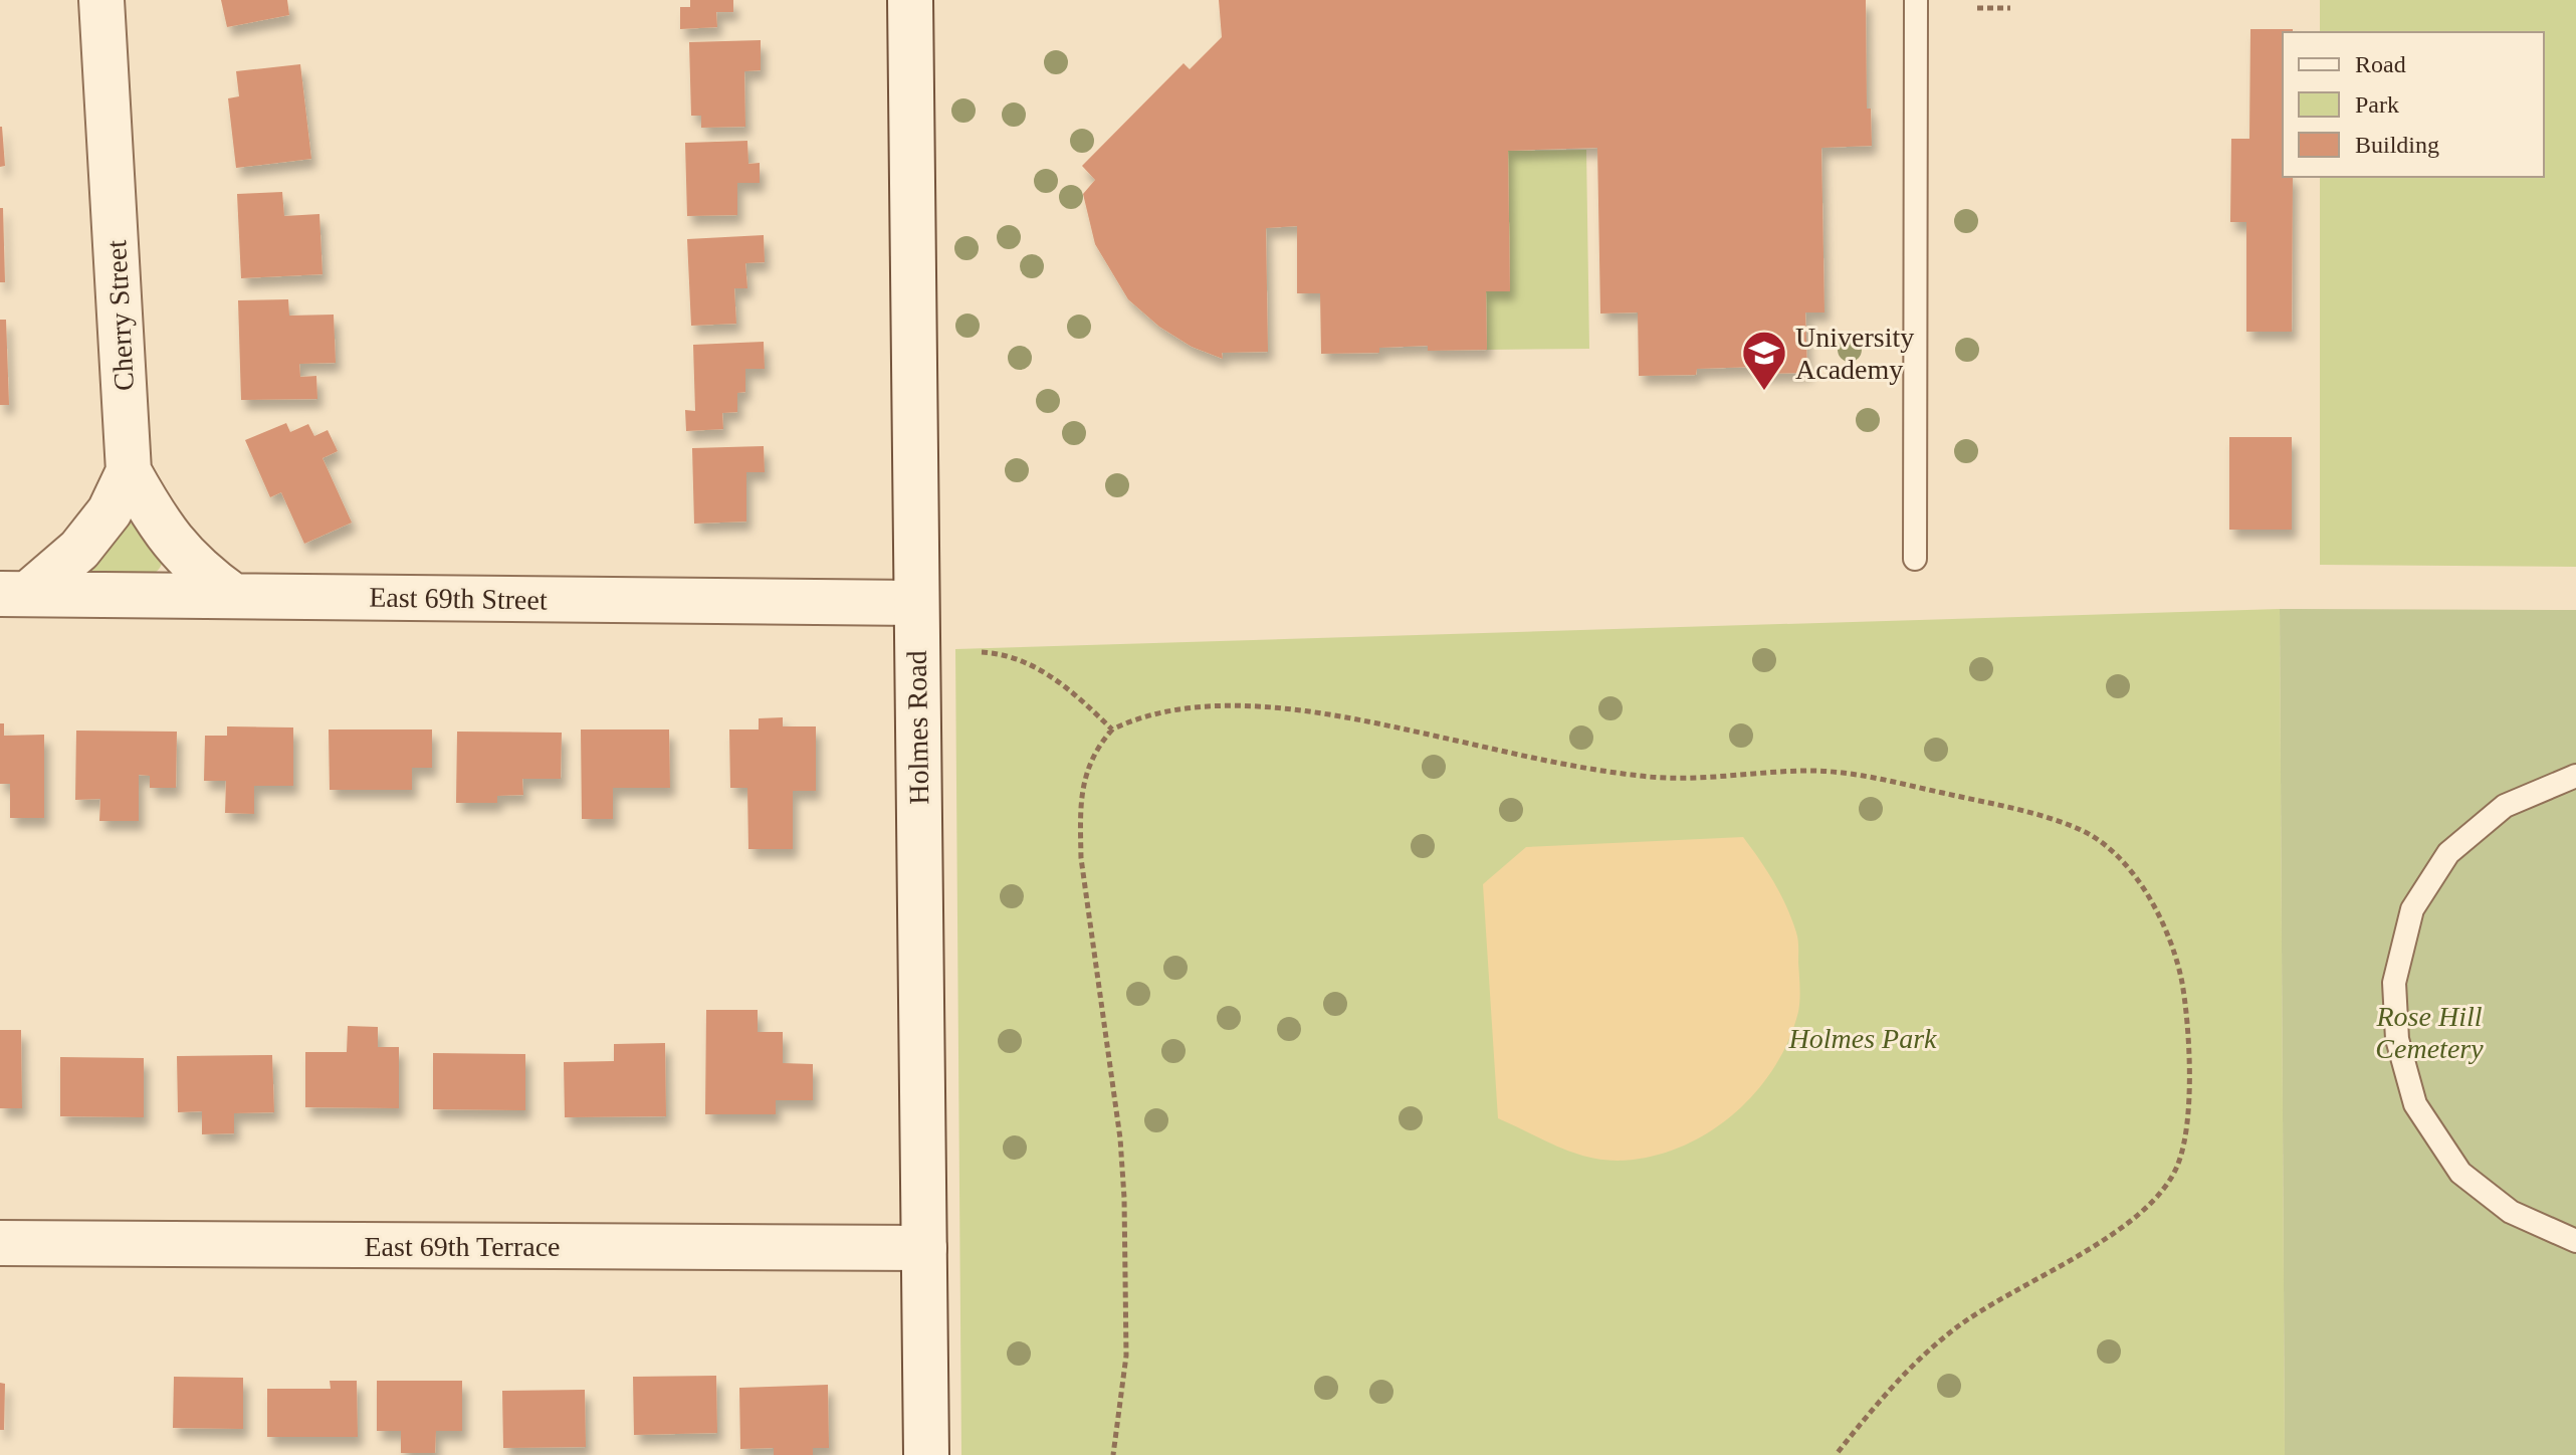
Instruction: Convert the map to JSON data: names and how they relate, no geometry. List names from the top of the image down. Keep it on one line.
{"streets":{"street":["Cherry Street","East 69th Street","Holmes Road","East 69th Terrace"]},"crossings":[["Cherry Street","East 69th Street"],["East 69th Street","Holmes Road"],["Holmes Road","East 69th Terrace"]],"parks":["Rose Hill Cemetery","Holmes Park"],"places":{"school or university":["University Academy"]},"legend":["Road","Park","Building"]}
